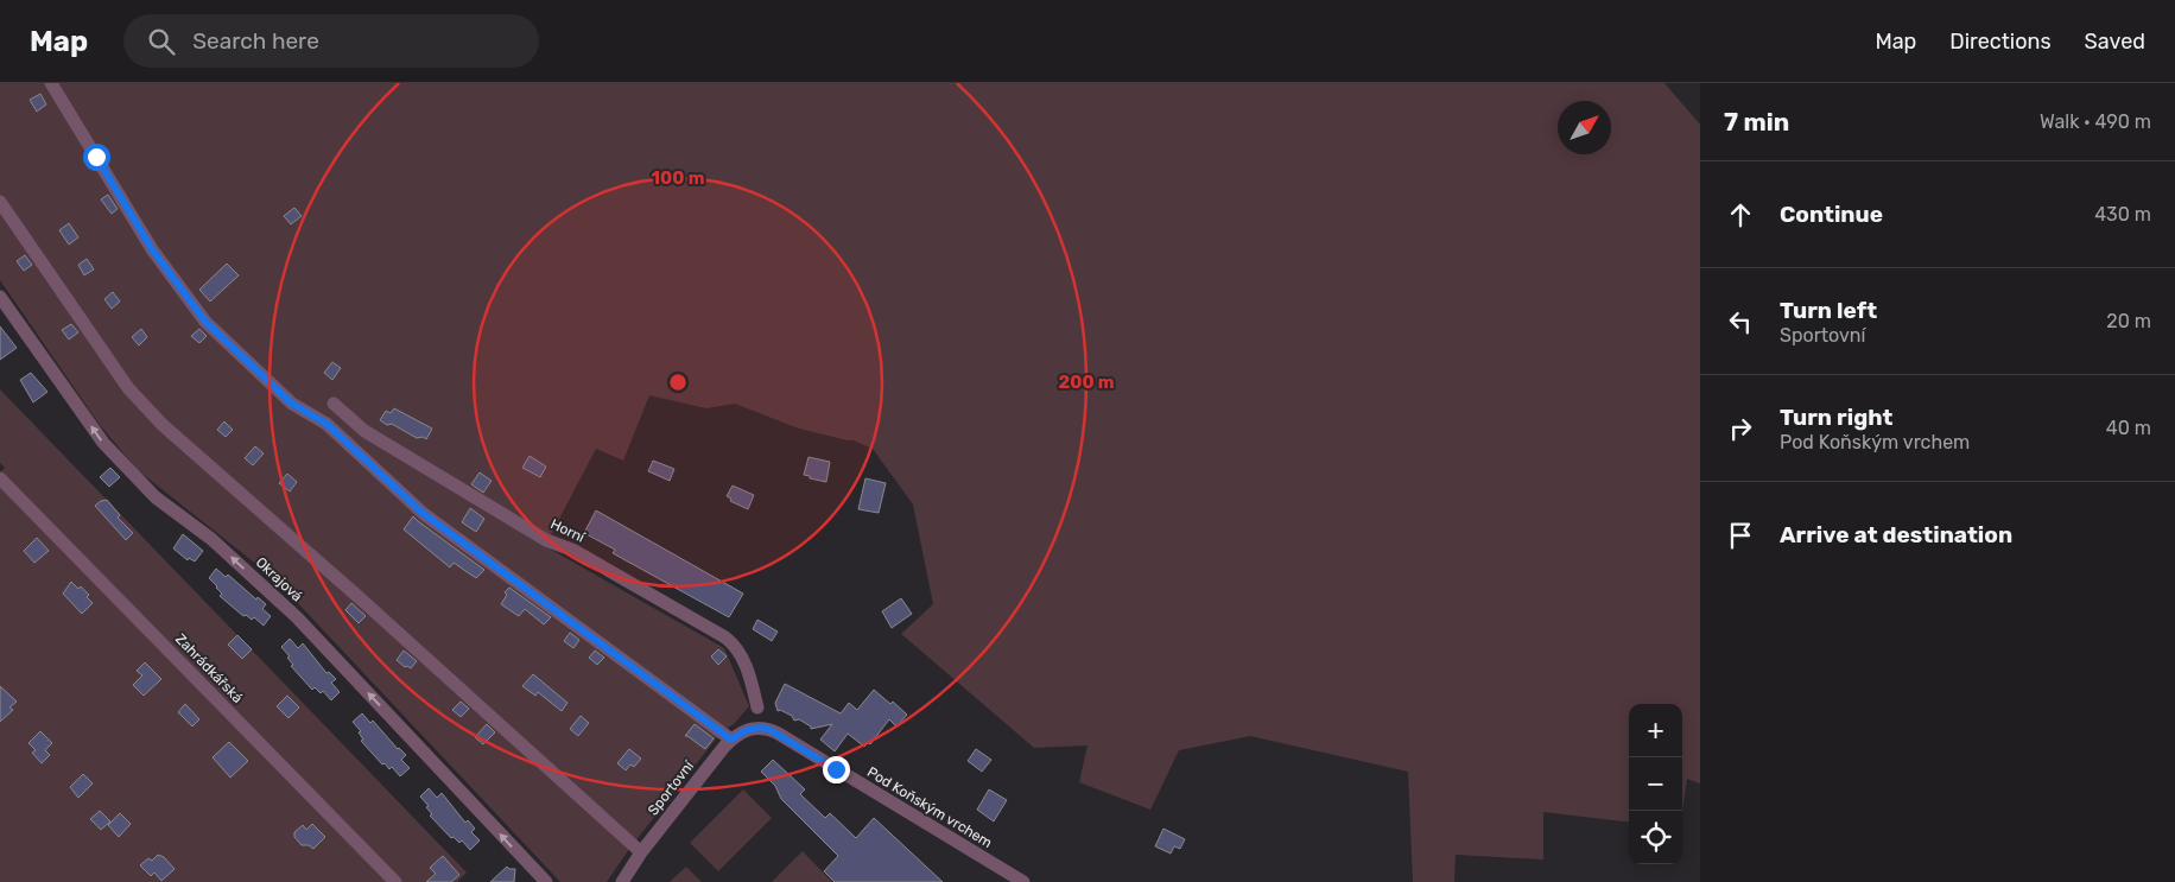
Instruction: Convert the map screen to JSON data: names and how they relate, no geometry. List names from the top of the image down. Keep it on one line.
{"streets":{"street":["Horní","Okrajová","Zahrádkářská","Sportovní","Pod Koňským vrchem"]},"crossings":[["Sportovní","Pod Koňským vrchem"]],"north":"top right","page":{"header":"Map","search":"Search here","nav":["Map","Directions","Saved"],"heading":["7 min","Walk · 490 m"],"list":[["Continue","430 m"],["Turn left","Sportovní","20 m"],["Turn right","Pod Koňským vrchem","40 m"],"Arrive at destination"],"map_buttons":["+","−"]},"rings":["100 m","200 m"]}
